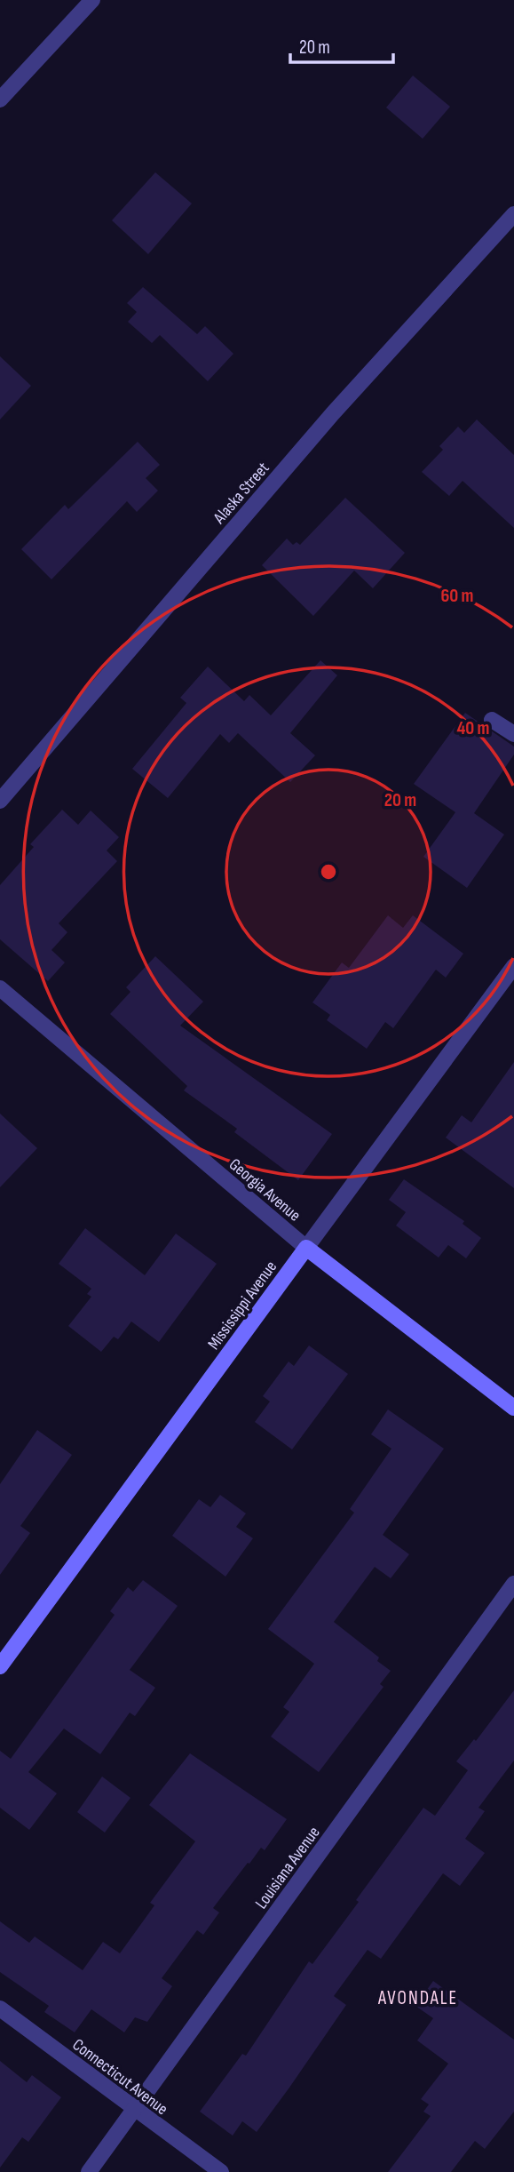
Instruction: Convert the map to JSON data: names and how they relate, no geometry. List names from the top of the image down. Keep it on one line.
{"streets":{"street":["Alaska Street","Georgia Avenue","Mississippi Avenue","Louisiana Avenue","Connecticut Avenue"]},"crossings":[["Georgia Avenue","Mississippi Avenue"],["Louisiana Avenue","Connecticut Avenue"]],"districts":["AVONDALE"],"scale_bar":"20 m","rings":["60 m","40 m","20 m"]}
